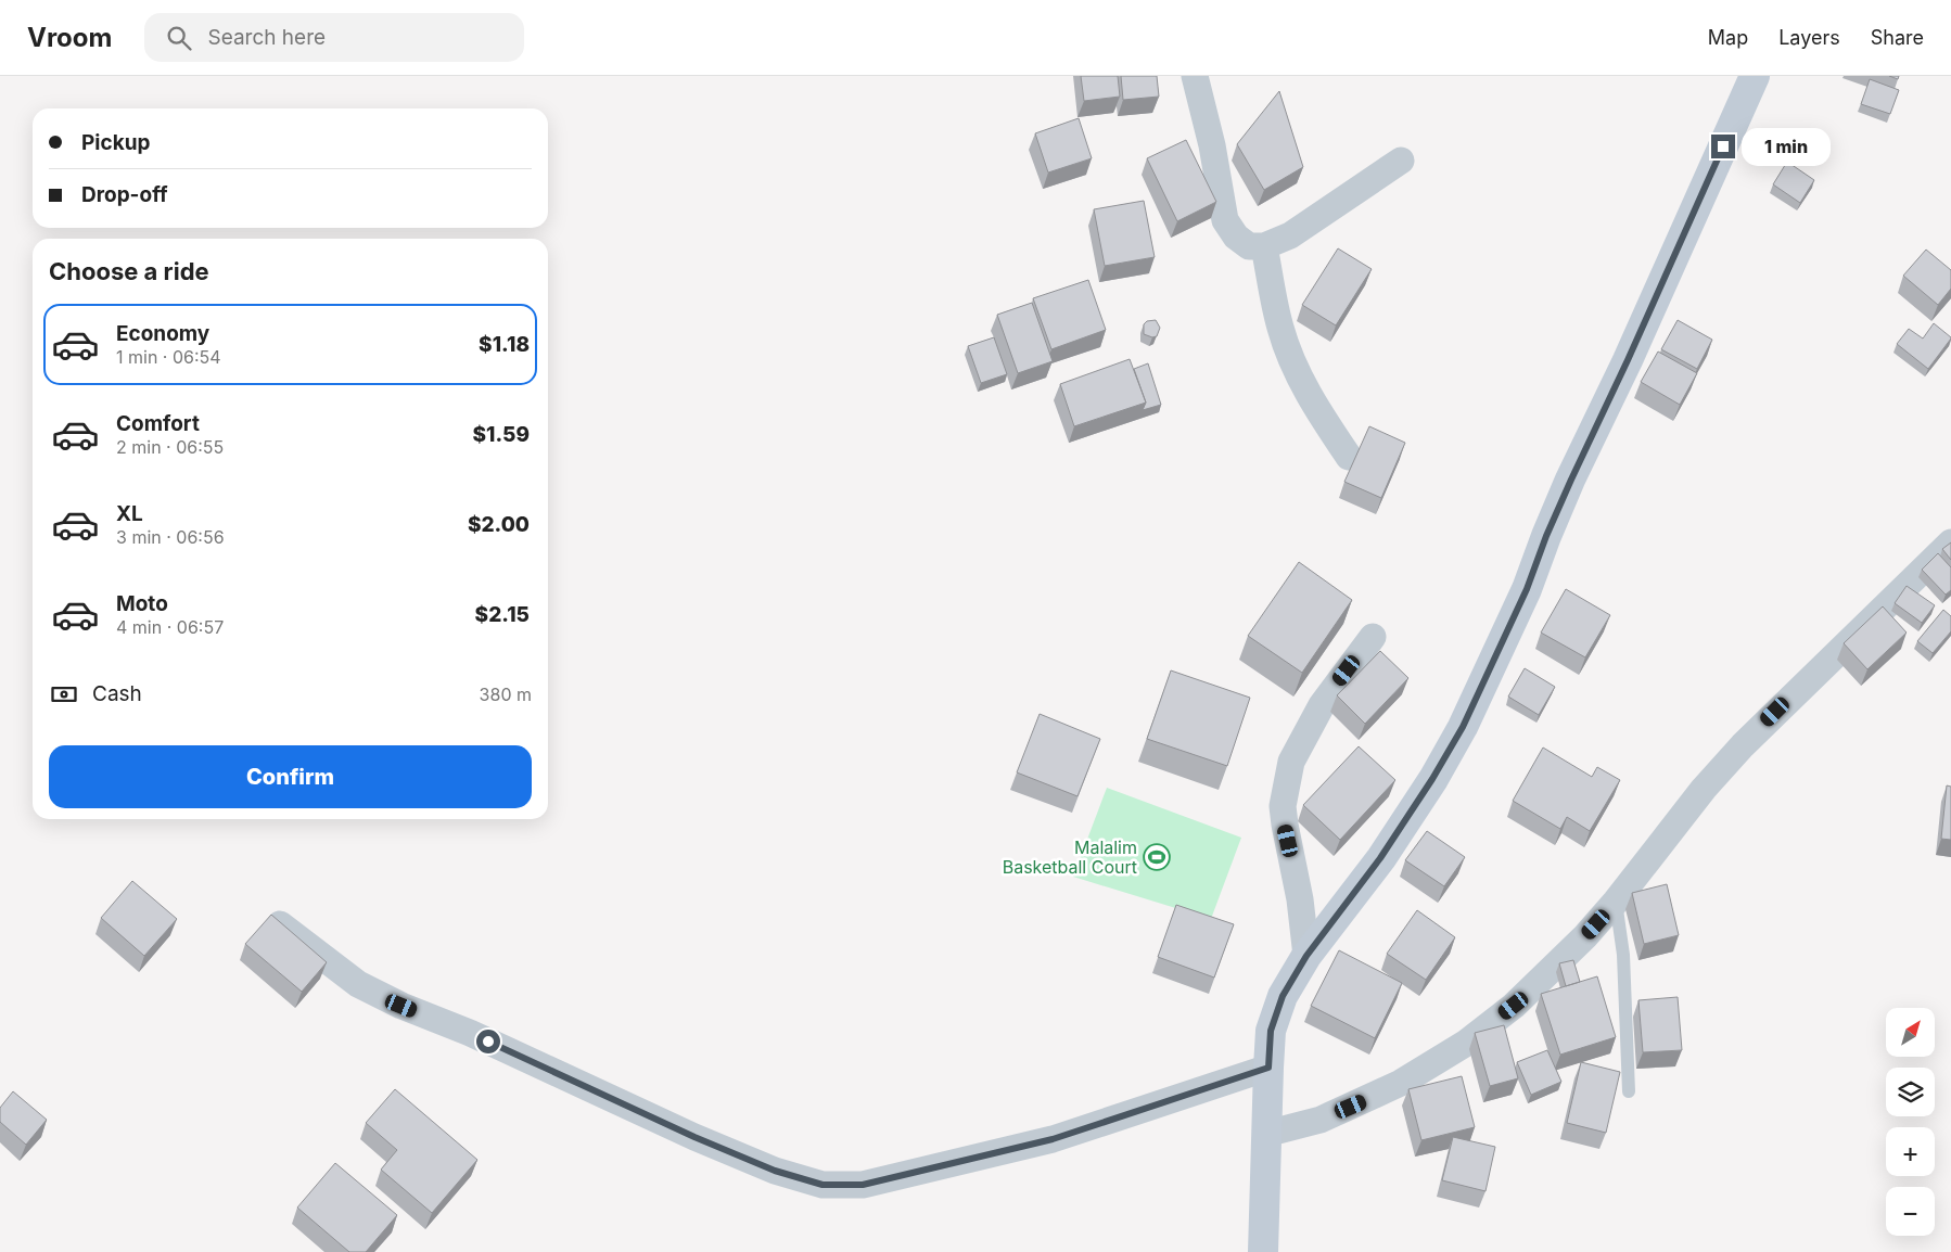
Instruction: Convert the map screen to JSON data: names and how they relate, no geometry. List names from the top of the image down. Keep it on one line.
{"places":{"sports":["Malalim Basketball Court"]},"north":"top right","page":{"header":"Vroom","search":"Search here","nav":["Map","Layers","Share"],"banner":["Pickup","Drop-off"],"bubble":"1 min","heading":"Choose a ride","list":[{"name":"Economy","note":"1 min · 06:54","value":"$1.18"},{"name":"Comfort","note":"2 min · 06:55","value":"$1.59"},{"name":"XL","note":"3 min · 06:56","value":"$2.00"},{"name":"Moto","note":"4 min · 06:57","value":"$2.15"}],"pay":["Cash","380 m"],"buttons":"Confirm","map_buttons":["+","−"]}}
